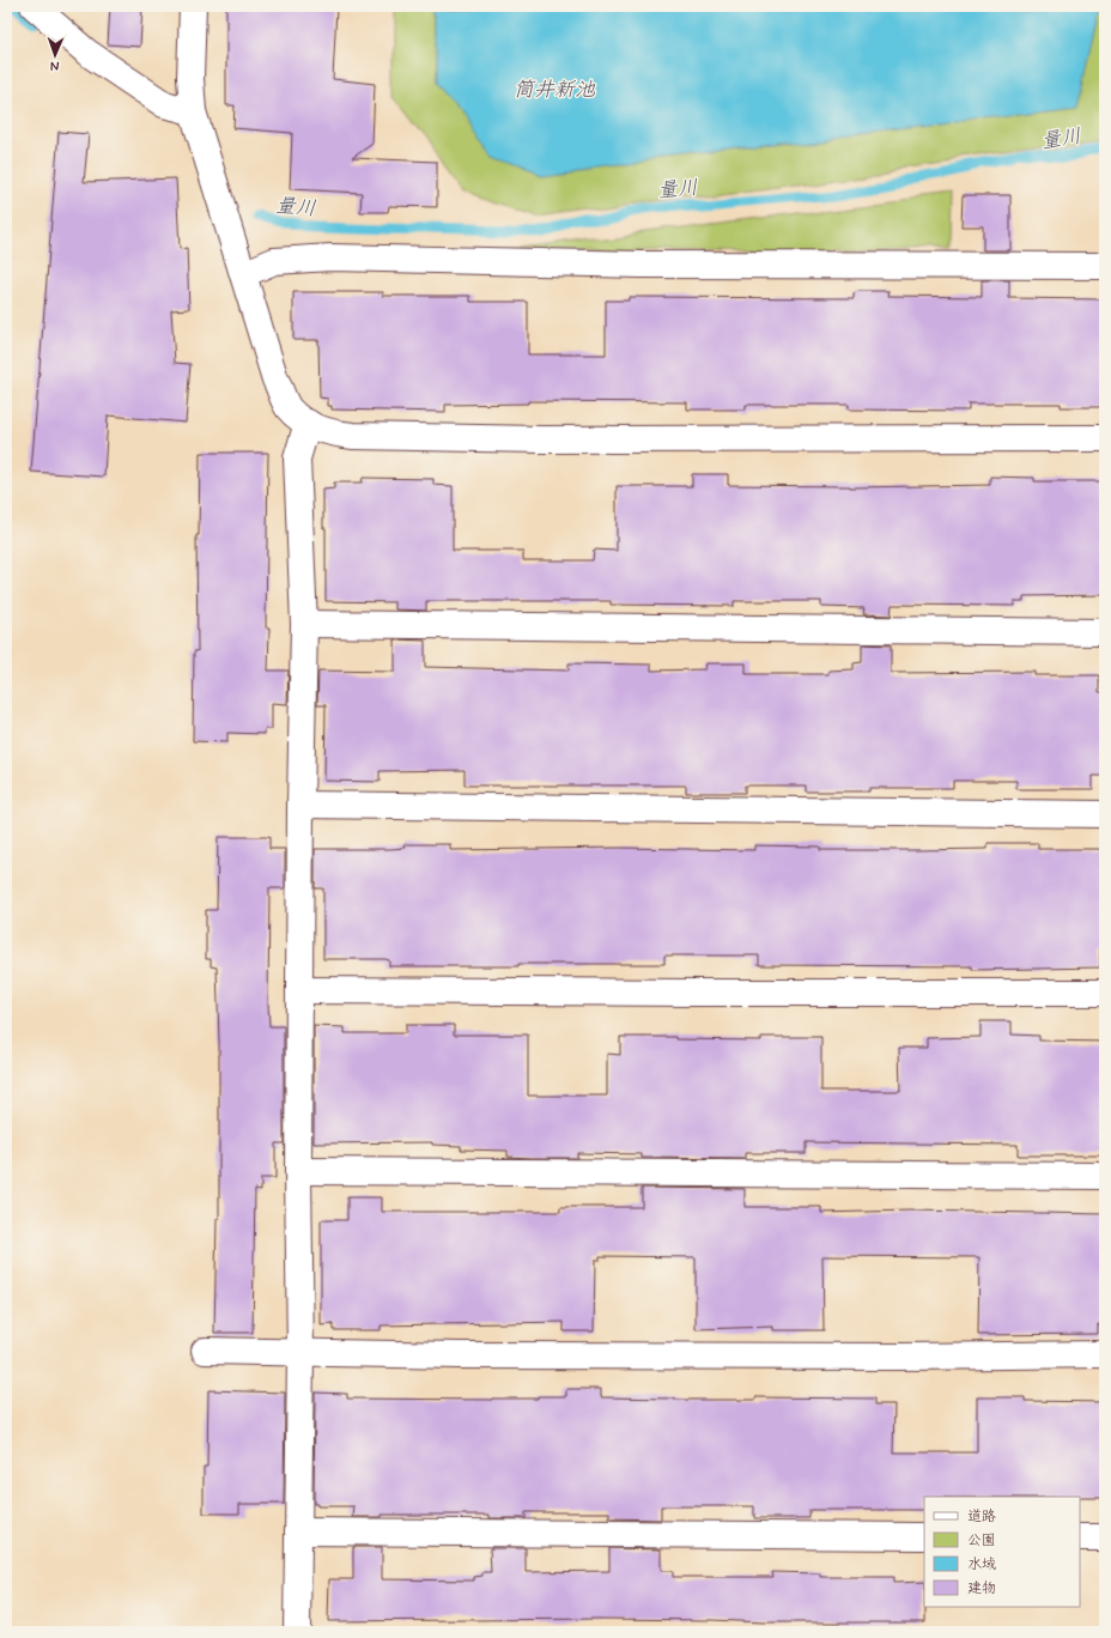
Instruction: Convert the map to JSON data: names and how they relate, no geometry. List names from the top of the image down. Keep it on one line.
{"water":["筒井新池","量川"],"legend":["道路","公園","水域","建物"],"north":"bottom"}
